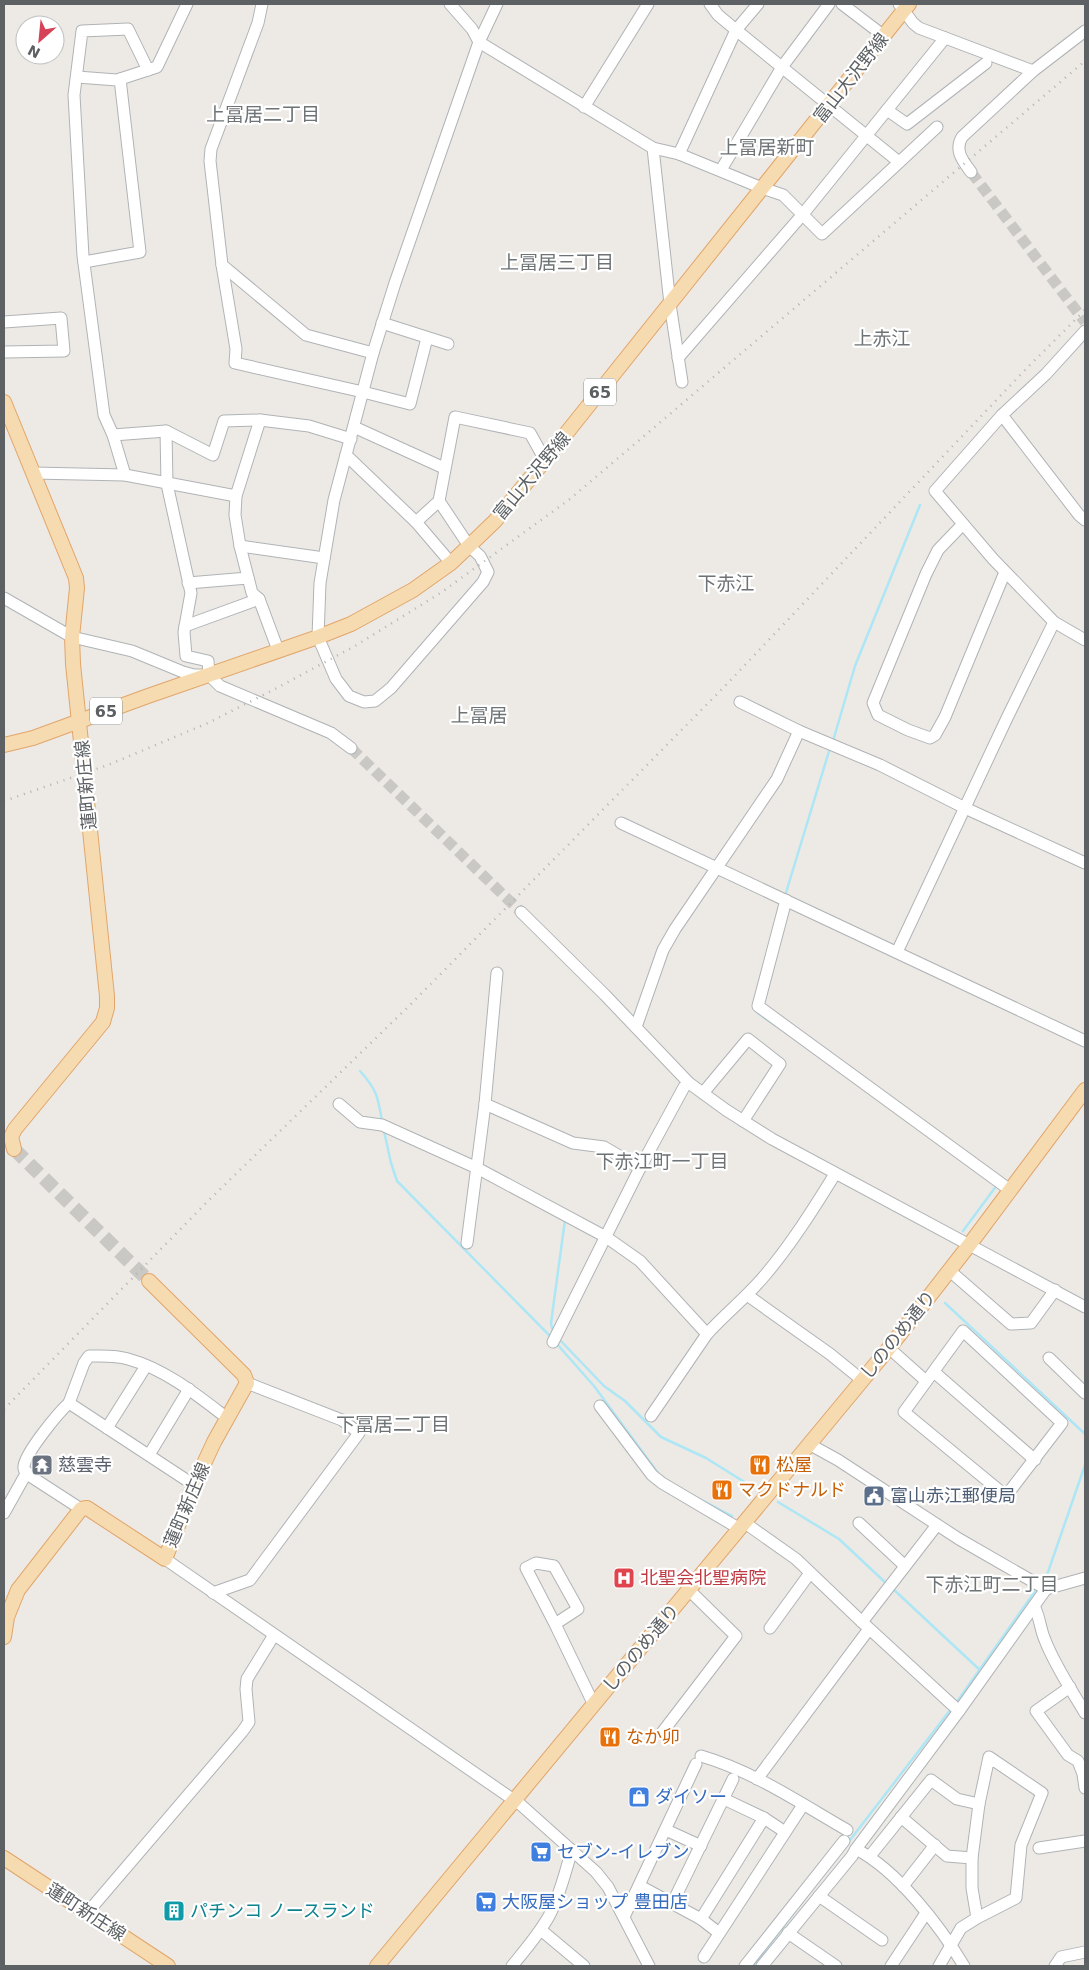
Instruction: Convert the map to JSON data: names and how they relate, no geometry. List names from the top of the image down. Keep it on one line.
{"streets":{"main road":["富山大沢野線","65","蓮町新庄線","しののめ通り"]},"crossings":[["富山大沢野線","蓮町新庄線"]],"districts":["上冨居二丁目","上冨居新町","上冨居三丁目","上赤江","下赤江","上冨居","下赤江町一丁目","下冨居二丁目","下赤江町二丁目"],"places":{"temple":["慈雲寺"],"restaurant":["松屋","マクドナルド","なか卯"],"public building":["富山赤江郵便局"],"hospital":["北聖会北聖病院"],"shop":["ダイソー"],"supermarket":["セブン-イレブン","大阪屋ショップ 豊田店"],"building":["パチンコ ノースランド"]},"north":"bottom left"}
